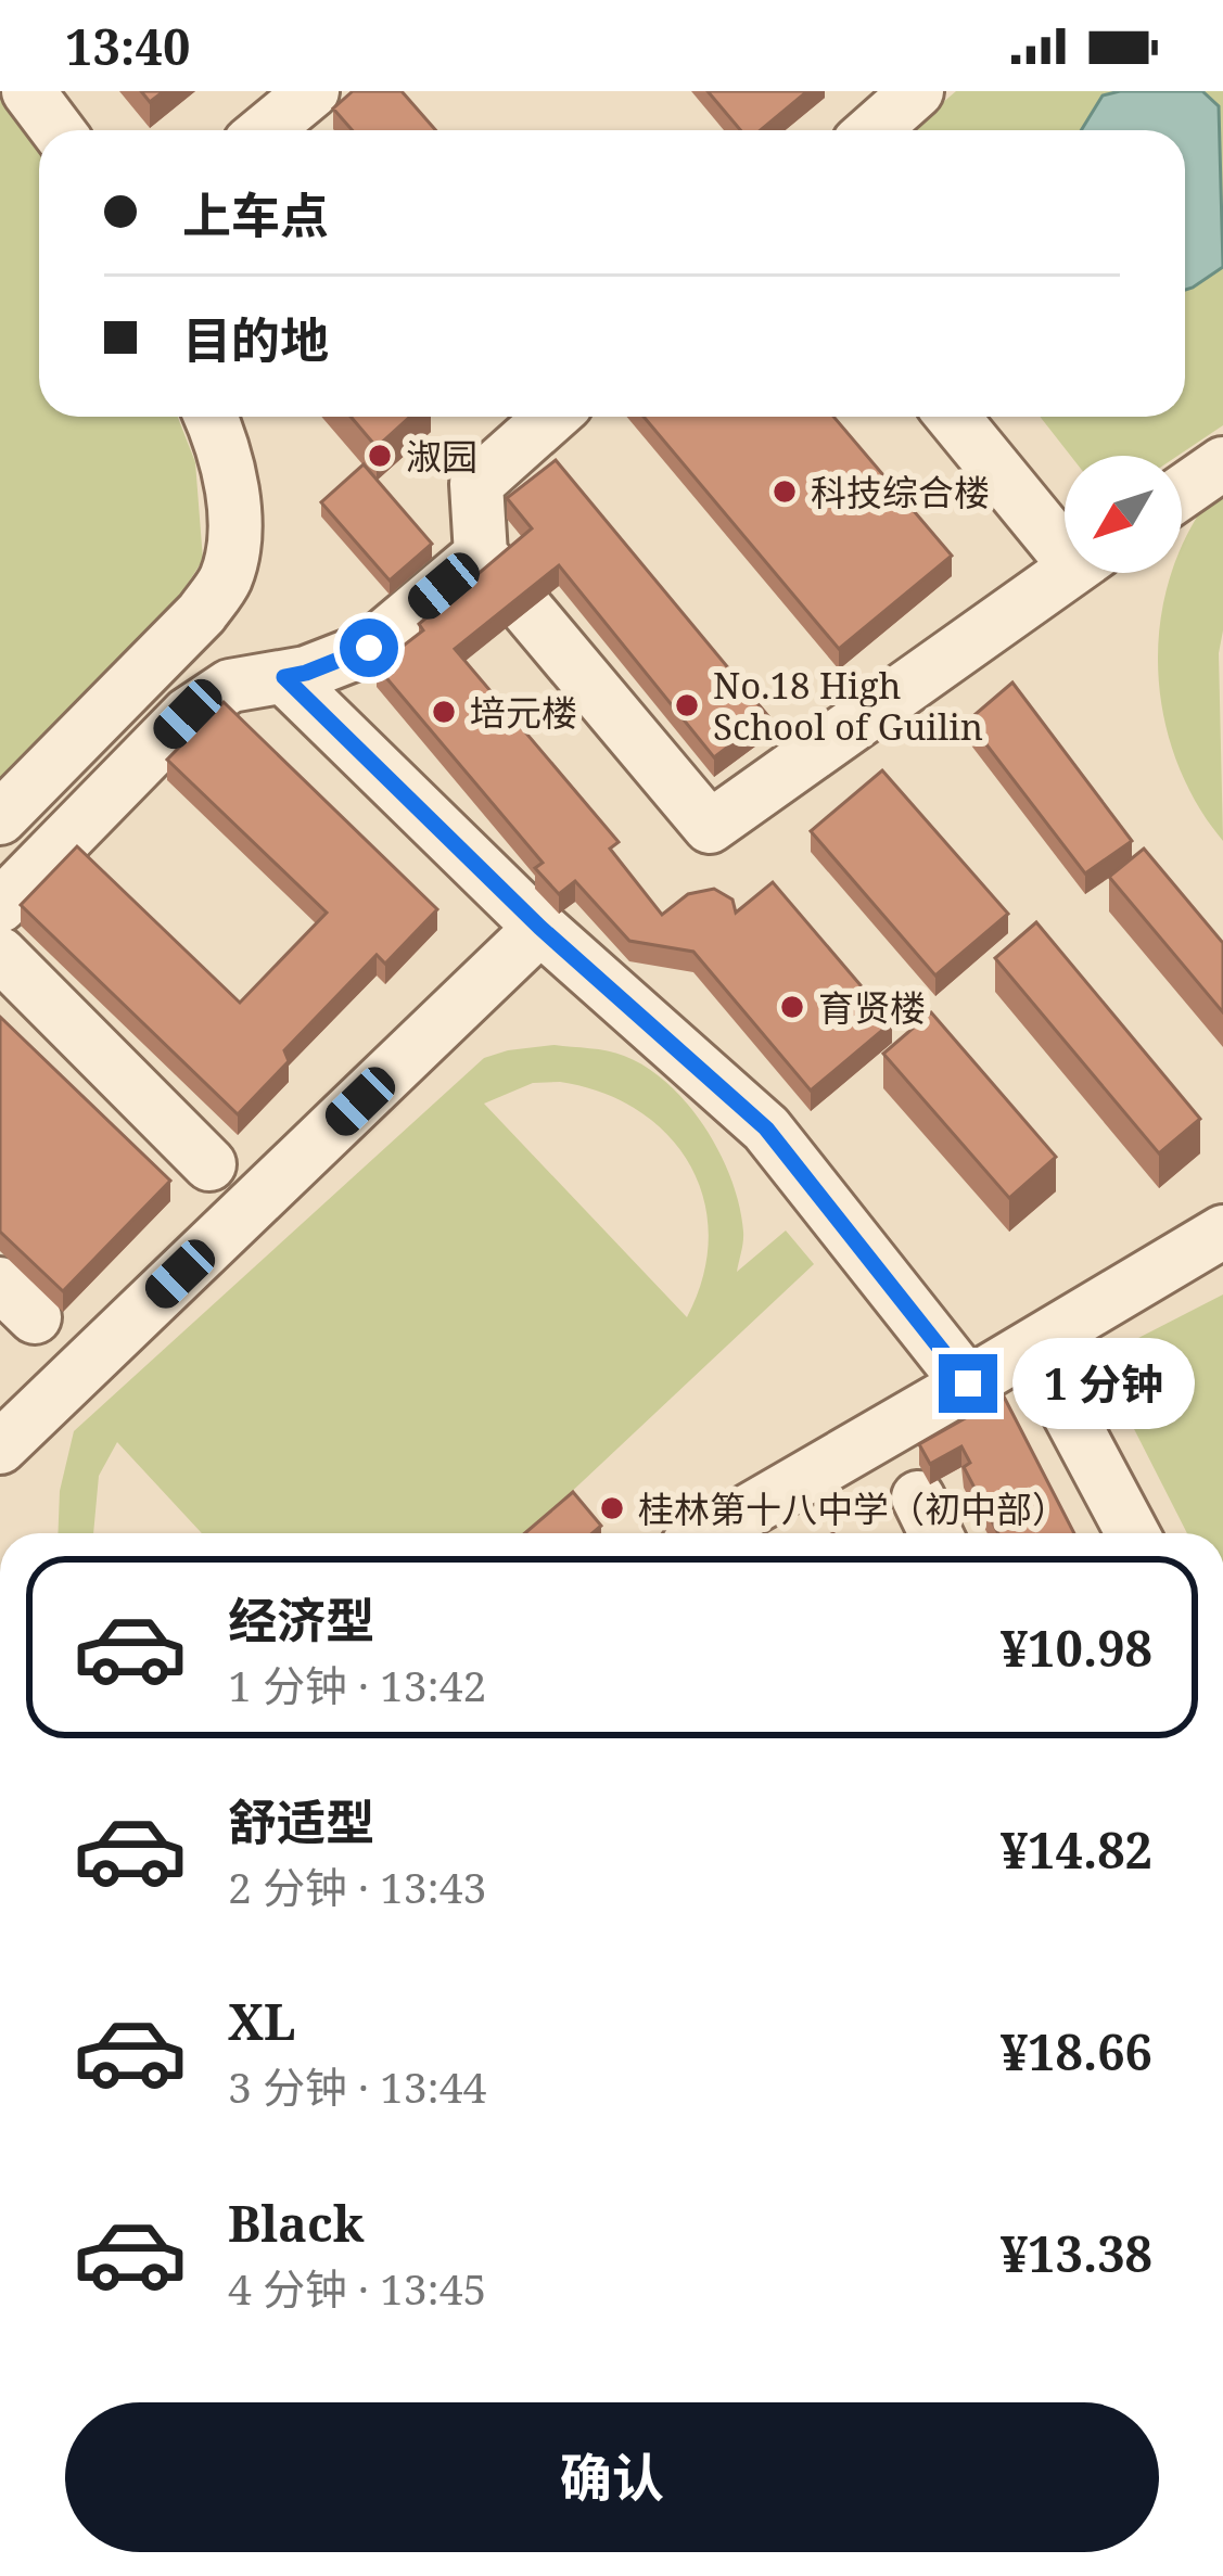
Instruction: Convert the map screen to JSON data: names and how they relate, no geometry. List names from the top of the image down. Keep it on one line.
{"places":["淑园","科技综合楼","No.18 High School of Guilin","培元楼","育贤楼","桂林第十八中学（初中部）"],"north":"bottom left","page":{"status":"13:40","banner":["上车点","目的地"],"bubble":"1 分钟","list":[{"name":"经济型","note":"1 分钟 · 13:42","value":"¥10.98"},{"name":"舒适型","note":"2 分钟 · 13:43","value":"¥14.82"},{"name":"XL","note":"3 分钟 · 13:44","value":"¥18.66"},{"name":"Black","note":"4 分钟 · 13:45","value":"¥13.38"}],"buttons":"确认"}}
